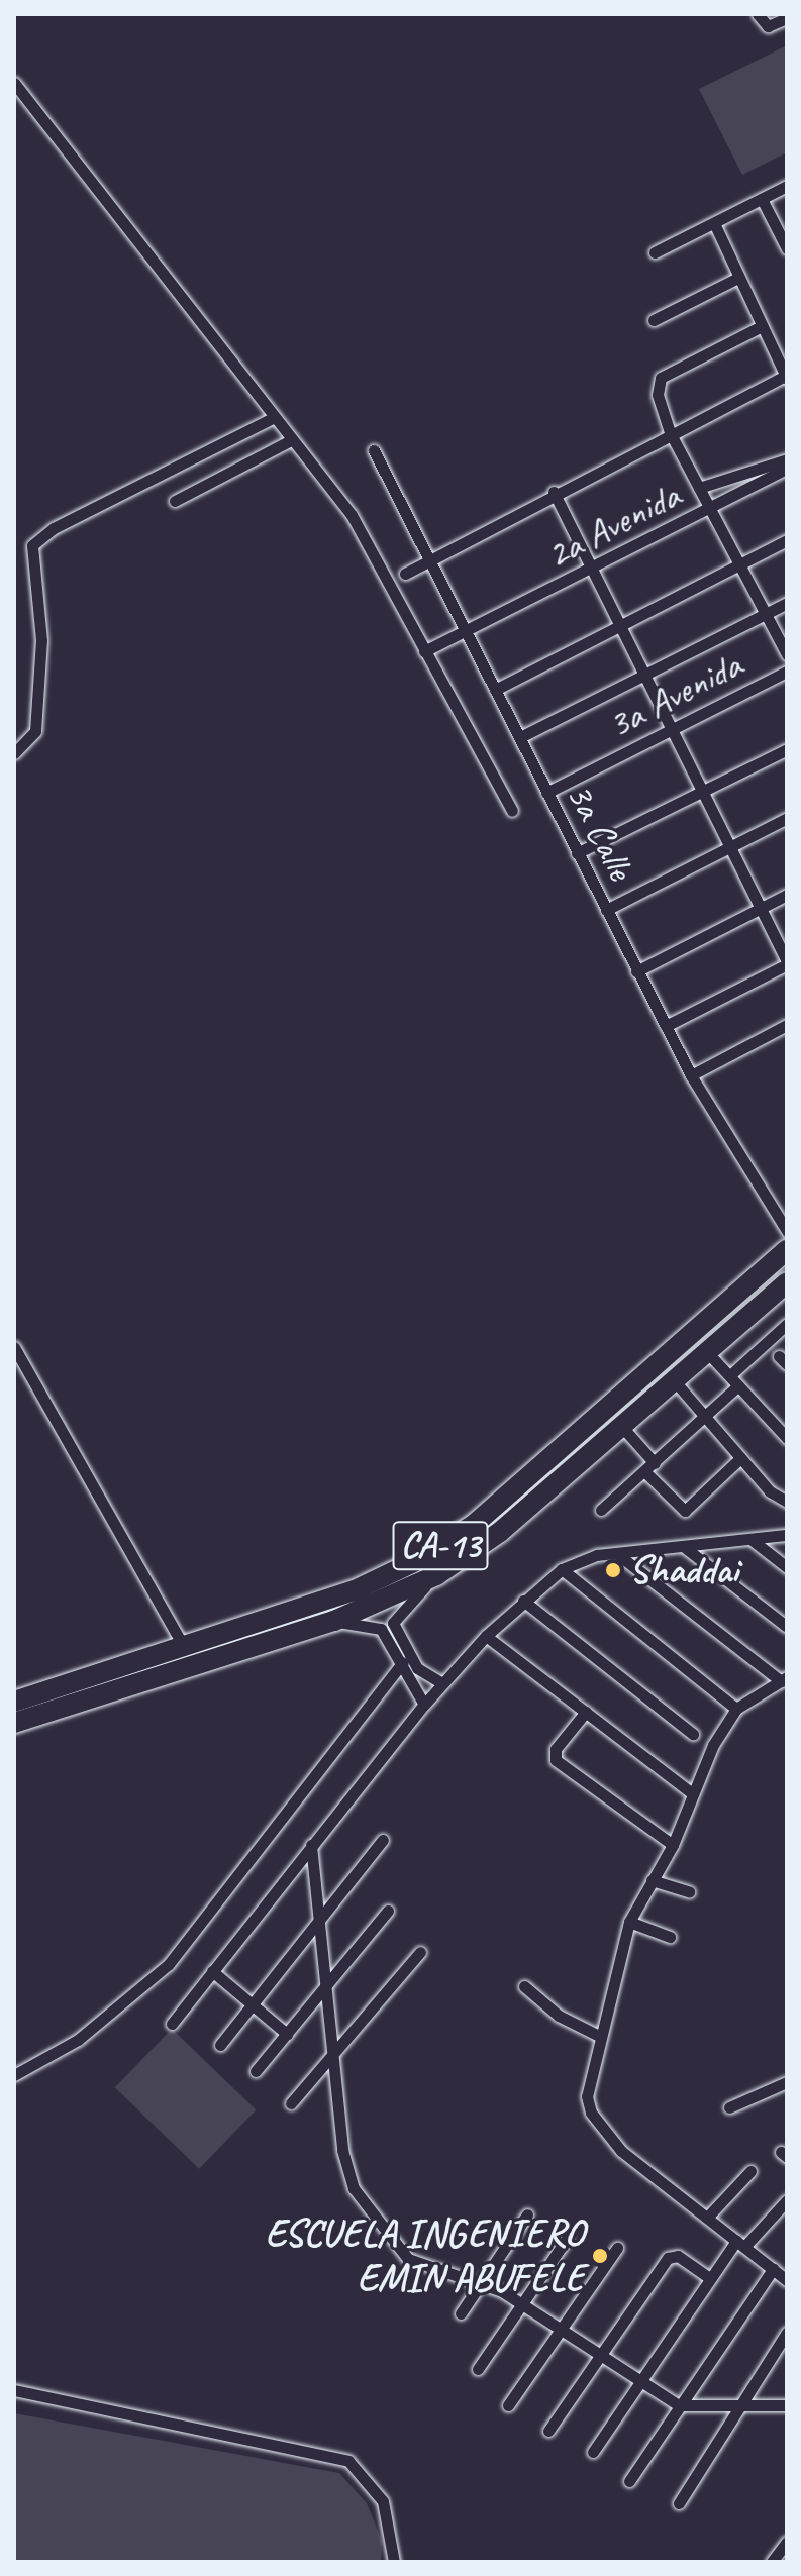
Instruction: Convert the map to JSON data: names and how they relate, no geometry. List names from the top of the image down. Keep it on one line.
{"streets":{"highway":["CA-13"],"street":["2a Avenida","3a Avenida","3a Calle"]},"crossings":[["2a Avenida","3a Calle"],["3a Avenida","3a Calle"]],"places":["Shaddai","ESCUELA INGENIERO EMIN ABUFELE"]}
